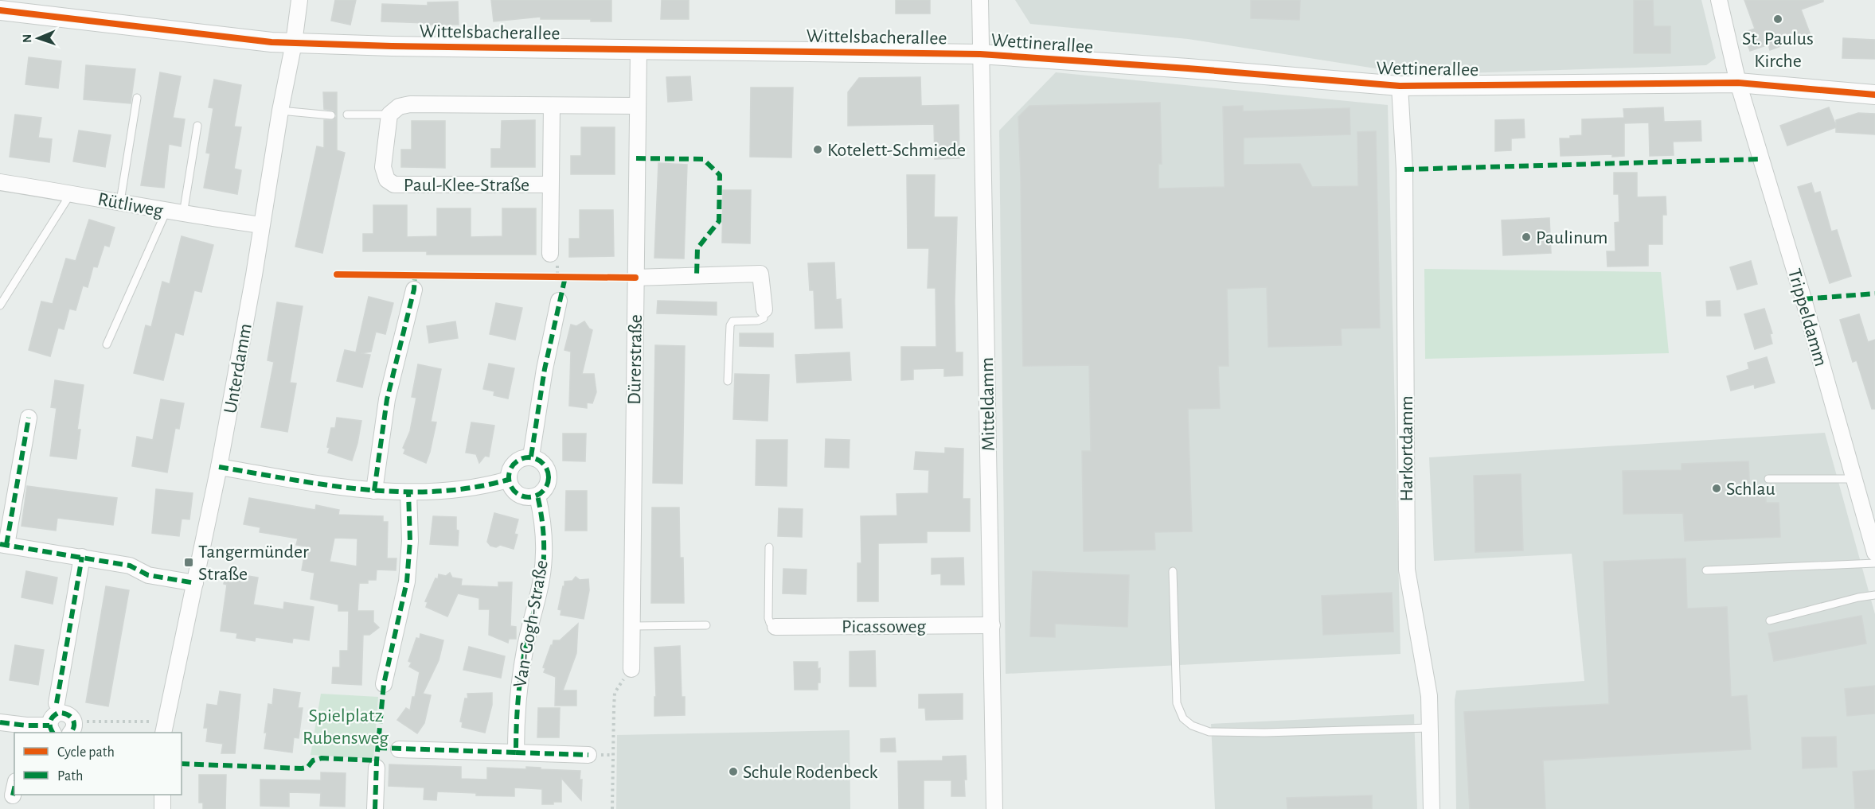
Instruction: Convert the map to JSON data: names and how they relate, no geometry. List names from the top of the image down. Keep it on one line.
{"streets":{"street":["Wittelsbacherallee","Wettinerallee","Paul-Klee-Straße","Rütliweg","Trippeldamm","Dürerstraße","Unterdamm","Mitteldamm","Harkortdamm","Van-Gogh-Straße","Picassoweg"]},"crossings":[["Wittelsbacherallee","Wettinerallee"],["Wittelsbacherallee","Dürerstraße"],["Wittelsbacherallee","Unterdamm"],["Wittelsbacherallee","Mitteldamm"],["Wettinerallee","Trippeldamm"],["Wettinerallee","Mitteldamm"],["Wettinerallee","Harkortdamm"],["Rütliweg","Unterdamm"],["Mitteldamm","Picassoweg"]],"parks":["Spielplatz Rubensweg"],"places":{"other":["St. Paulus Kirche","Kotelett-Schmiede","Paulinum","Schlau","Schule Rodenbeck"],"transit":["Tangermünder Straße"]},"legend":["Cycle path","Path"],"north":"left"}
